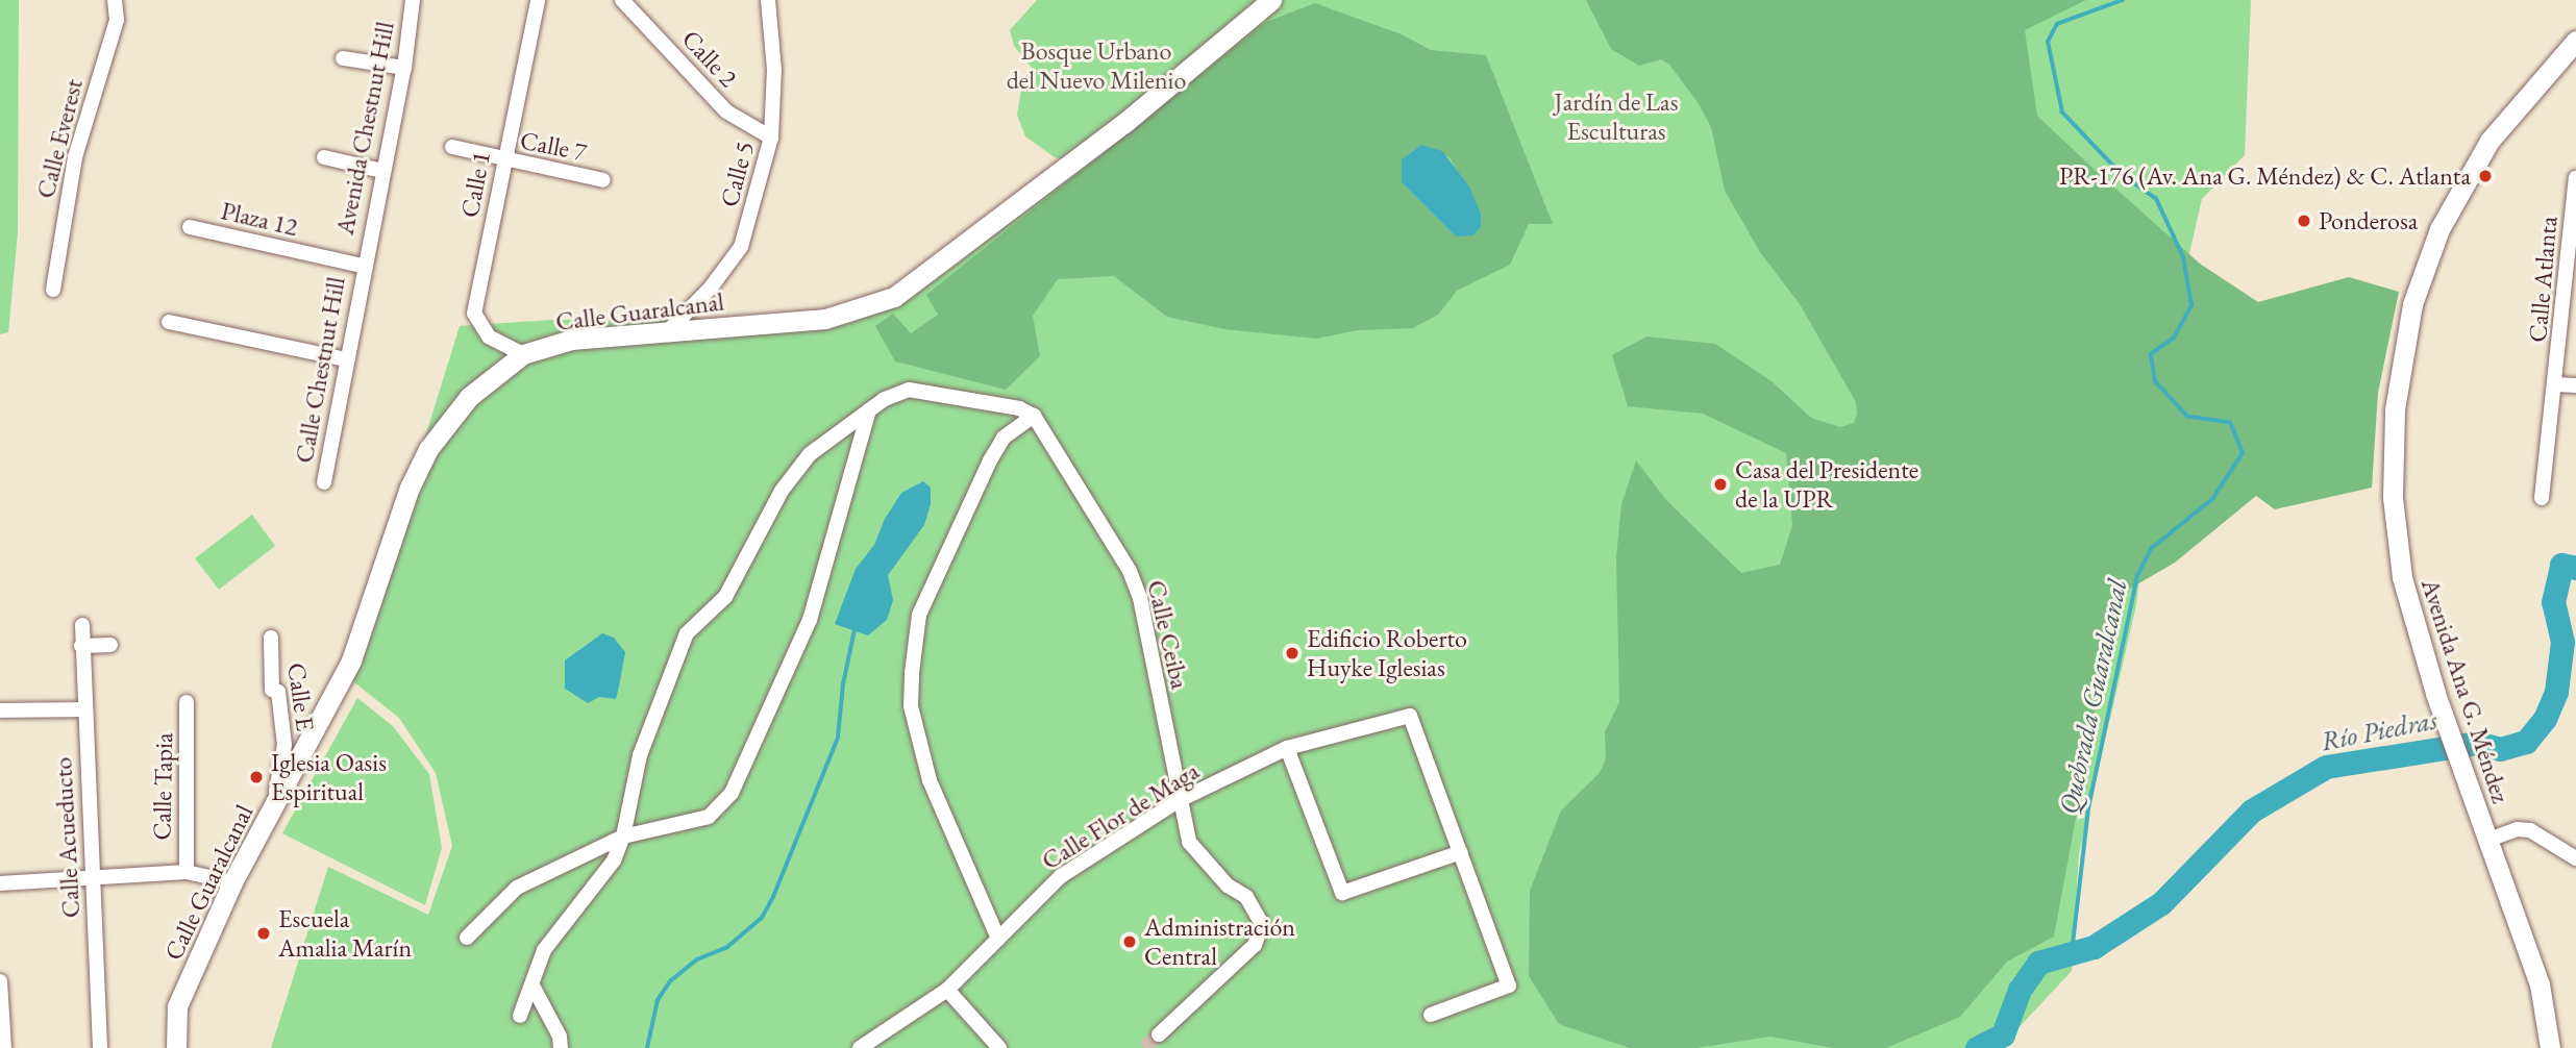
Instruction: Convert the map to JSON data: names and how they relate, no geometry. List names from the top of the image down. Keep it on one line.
{"streets":{"street":["Calle 2","Avenida Chestnut Hill","Calle Everest","Calle 7","Calle 5","Calle 1","Plaza 12","Calle Atlanta","Calle Guaralcanal","Calle Chestnut Hill","Calle Ceiba","Avenida Ana G. Méndez","Calle E","Calle Tapia","Calle Flor de Maga","Calle Acueducto"]},"crossings":[["Calle 2","Calle 5"],["Avenida Chestnut Hill","Plaza 12"],["Avenida Chestnut Hill","Calle Chestnut Hill"],["Calle 7","Calle 1"],["Calle 5","Calle Guaralcanal"],["Calle 1","Calle Guaralcanal"],["Plaza 12","Calle Chestnut Hill"],["Calle Guaralcanal","Calle E"],["Calle Ceiba","Calle Flor de Maga"]],"water":["Quebrada Guaralcanal","Río Piedras"],"parks":["Bosque Urbano del Nuevo Milenio","Jardín de Las Esculturas"],"places":["PR-176 (Av. Ana G. Méndez) & C. Atlanta","Ponderosa","Casa del Presidente de la UPR","Edificio Roberto Huyke Iglesias","Iglesia Oasis Espiritual","Escuela Amalia Marín","Administración Central"]}
